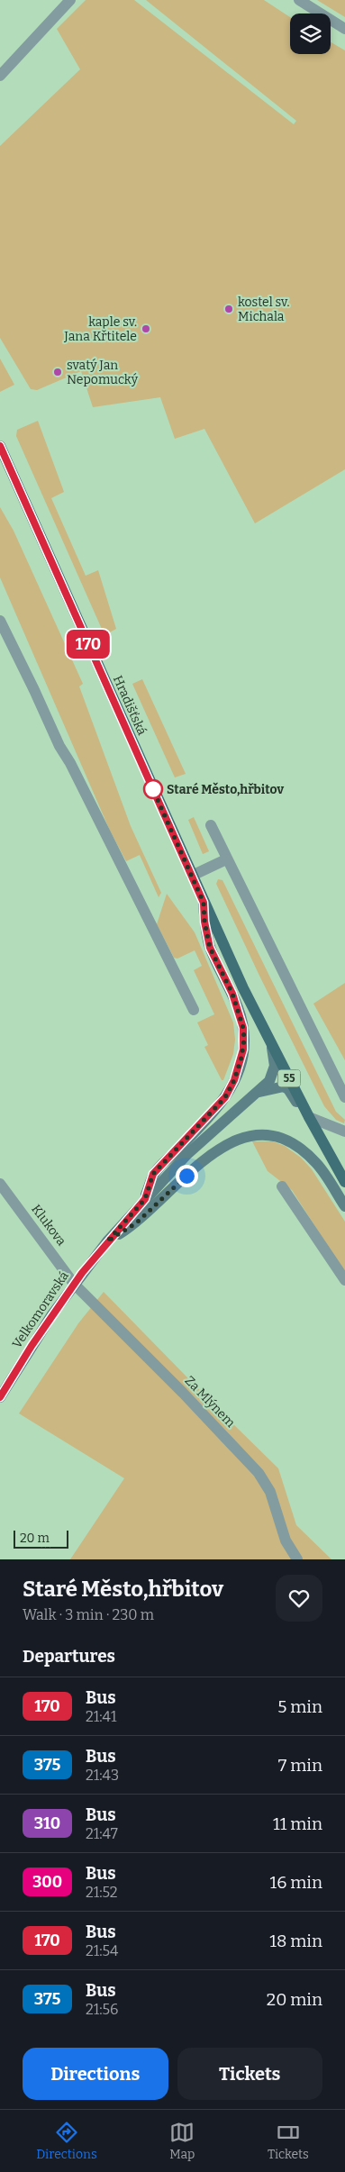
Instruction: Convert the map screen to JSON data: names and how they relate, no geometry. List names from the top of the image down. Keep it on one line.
{"streets":{"main road":["Hradišťská","55"],"street":["Klukova","Velkomoravská","Za Mlýnem"]},"crossings":[["Hradišťská","55"],["Hradišťská","Velkomoravská"],["Klukova","Velkomoravská"],["Klukova","Za Mlýnem"],["Velkomoravská","Za Mlýnem"]],"places":["kostel sv. Michala","kaple sv. Jana Křtitele","svatý Jan Nepomucký","Staré Město,hřbitov"],"lines":["bus line 170"],"scale_bar":"20 m","page":{"on_map":"170","scale":"20 m","heading":[["Staré Město,hřbitov","Walk · 3 min · 230 m"],"Departures"],"list":[{"mark":"170","name":"Bus","note":"21:41","value":"5 min"},{"mark":"375","name":"Bus","note":"21:43","value":"7 min"},{"mark":"310","name":"Bus","note":"21:47","value":"11 min"},{"mark":"300","name":"Bus","note":"21:52","value":"16 min"},{"mark":"170","name":"Bus","note":"21:54","value":"18 min"},{"mark":"375","name":"Bus","note":"21:56","value":"20 min"}],"buttons":["Directions","Tickets"],"tabs":["Directions","Map","Tickets"]}}
